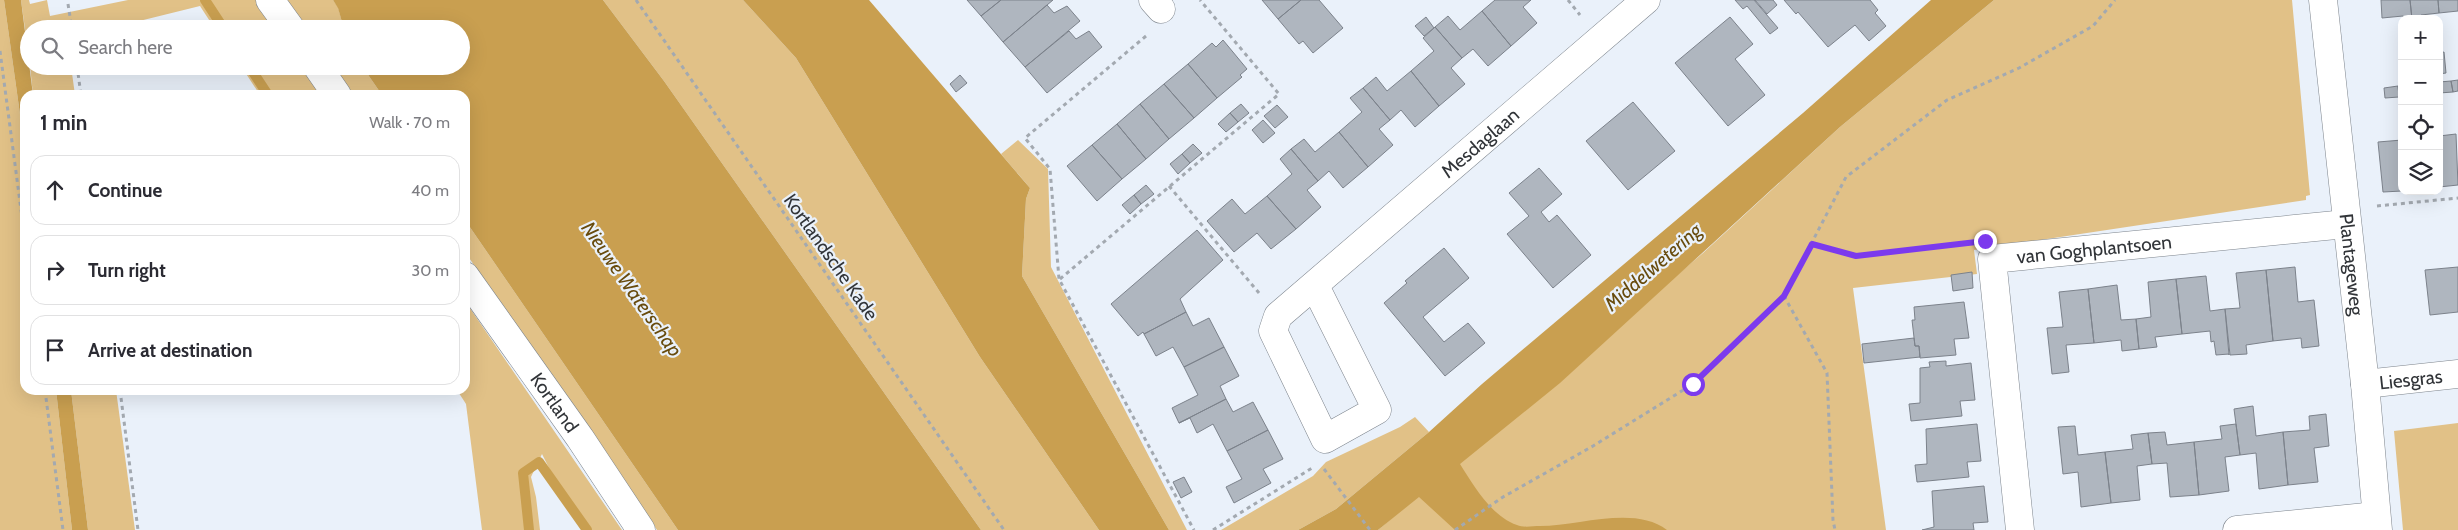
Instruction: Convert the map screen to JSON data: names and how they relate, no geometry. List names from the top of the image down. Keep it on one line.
{"streets":{"street":["Mesdaglaan","van Goghplantsoen","Plantageweg","Liesgras","Kortland"],"path":["Kortlandsche Kade"]},"crossings":[["van Goghplantsoen","Plantageweg"],["Plantageweg","Liesgras"]],"water":["Middelwetering","Nieuwe Waterschap"],"page":{"map_buttons":["+","−"],"search":"Search here","heading":["1 min","Walk · 70 m"],"list":[["Continue","40 m"],["Turn right","30 m"],"Arrive at destination"]}}
